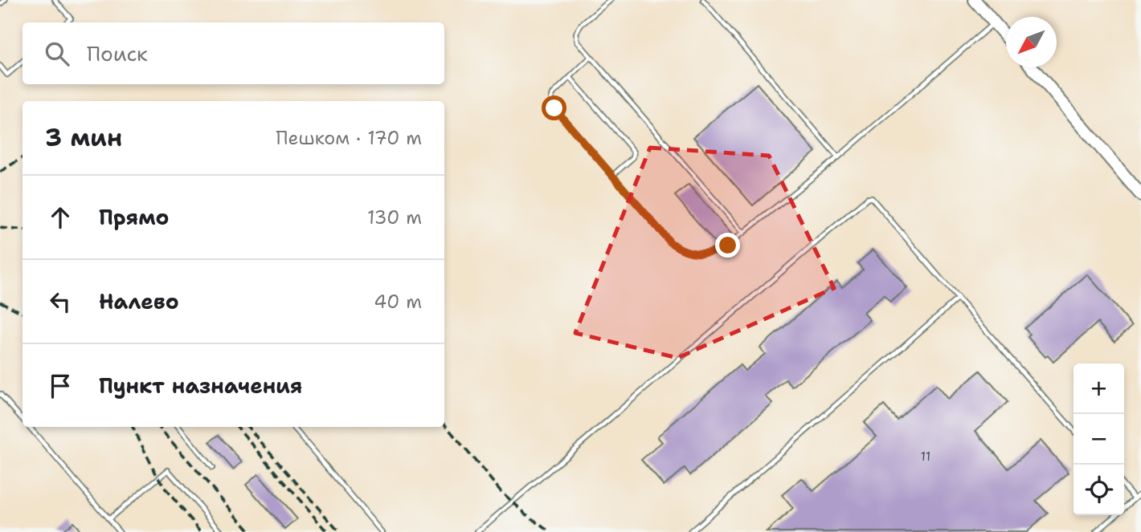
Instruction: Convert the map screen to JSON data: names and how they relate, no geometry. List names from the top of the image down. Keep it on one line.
{"house_numbers":["11"],"north":"bottom left","page":{"search":"Поиск","heading":["3 мин","Пешком · 170 m"],"list":[["Прямо","130 m"],["Налево","40 m"],"Пункт назначения"],"map_buttons":["+","−"]}}
